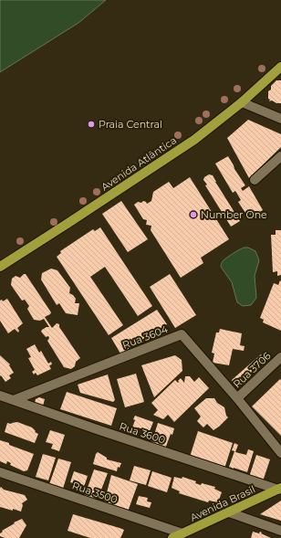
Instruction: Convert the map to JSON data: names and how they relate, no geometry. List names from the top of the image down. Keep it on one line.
{"streets":{"main road":["Avenida Atlântica","Avenida Brasil"],"street":["Rua 3604","Rua 3706","Rua 3600","Rua 3500"]},"crossings":[["Rua 3604","Rua 3706"],["Rua 3604","Rua 3600"],["Rua 3600","Avenida Brasil"],["Rua 3500","Avenida Brasil"]],"places":["Praia Central","Number One"]}
